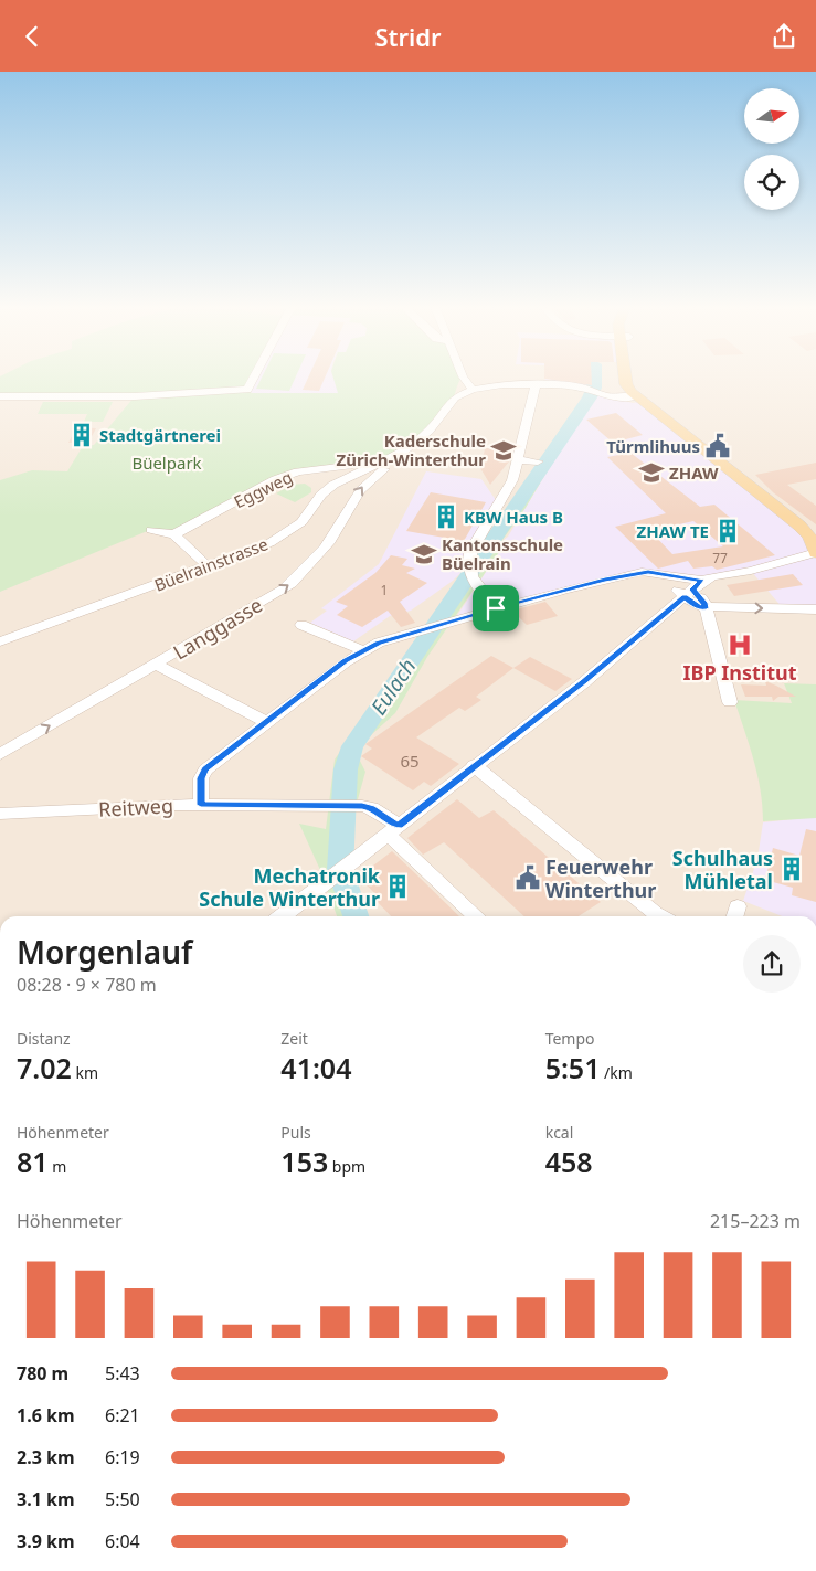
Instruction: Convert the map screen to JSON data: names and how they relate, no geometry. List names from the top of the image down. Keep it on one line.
{"streets":{"street":["Eggweg","Büelrainstrasse","Langgasse","Reitweg"]},"crossings":[["Eggweg","Büelrainstrasse"],["Büelrainstrasse","Langgasse"]],"water":["Eulach"],"parks":["Büelpark"],"places":{"building":["Stadtgärtnerei","KBW Haus B","ZHAW TE","Schulhaus Mühletal","Mechatronik Schule Winterthur"],"public building":["Türmlihuus","Feuerwehr Winterthur"],"school or university":["Kaderschule Zürich-Winterthur","ZHAW","Kantonsschule Büelrain"],"hospital":["IBP Institut"]},"house_numbers":["77","1","65"],"north":"right","page":{"header":"Stridr","heading":["Morgenlauf","08:28 · 9 × 780 m"],"stats":[["Distanz","7.02 km"],["Zeit","41:04"],["Tempo","5:51 /km"],["Höhenmeter","81 m"],["Puls","153 bpm"],["kcal","458"]],"chart":["Höhenmeter","215–223 m"],"list":[{"name":"780 m","note":"5:43"},{"name":"1.6 km","note":"6:21"},{"name":"2.3 km","note":"6:19"},{"name":"3.1 km","note":"5:50"},{"name":"3.9 km","note":"6:04"}]}}
